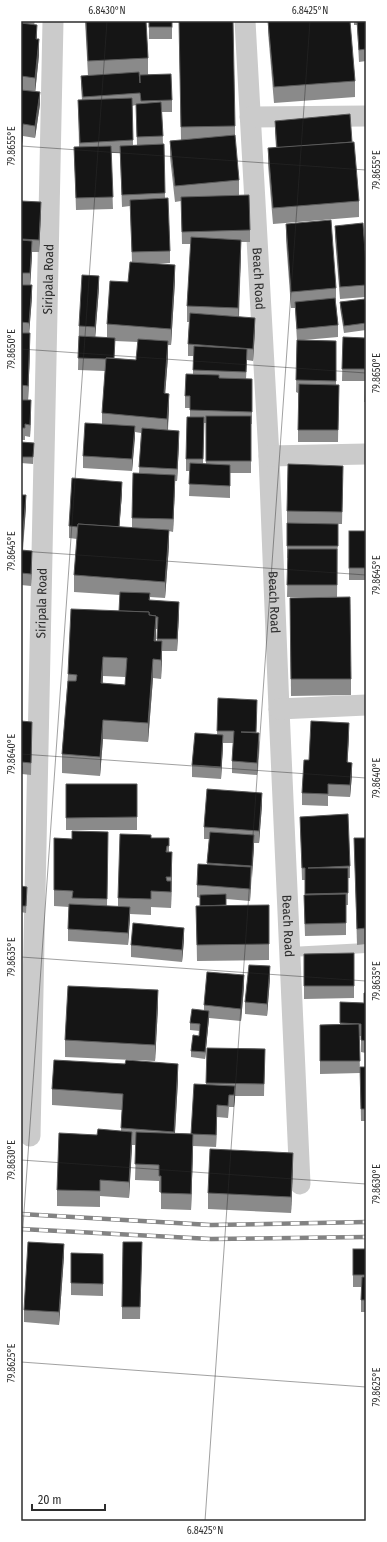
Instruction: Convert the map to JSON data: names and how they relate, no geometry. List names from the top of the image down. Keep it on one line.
{"streets":{"street":["Siripala Road","Beach Road"]},"scale_bar":"20 m","coordinates":["6.8430°N","6.8425°N","79.8655°E","79.8650°E","79.8645°E","79.8640°E","79.8635°E","79.8630°E","79.8625°E"]}
